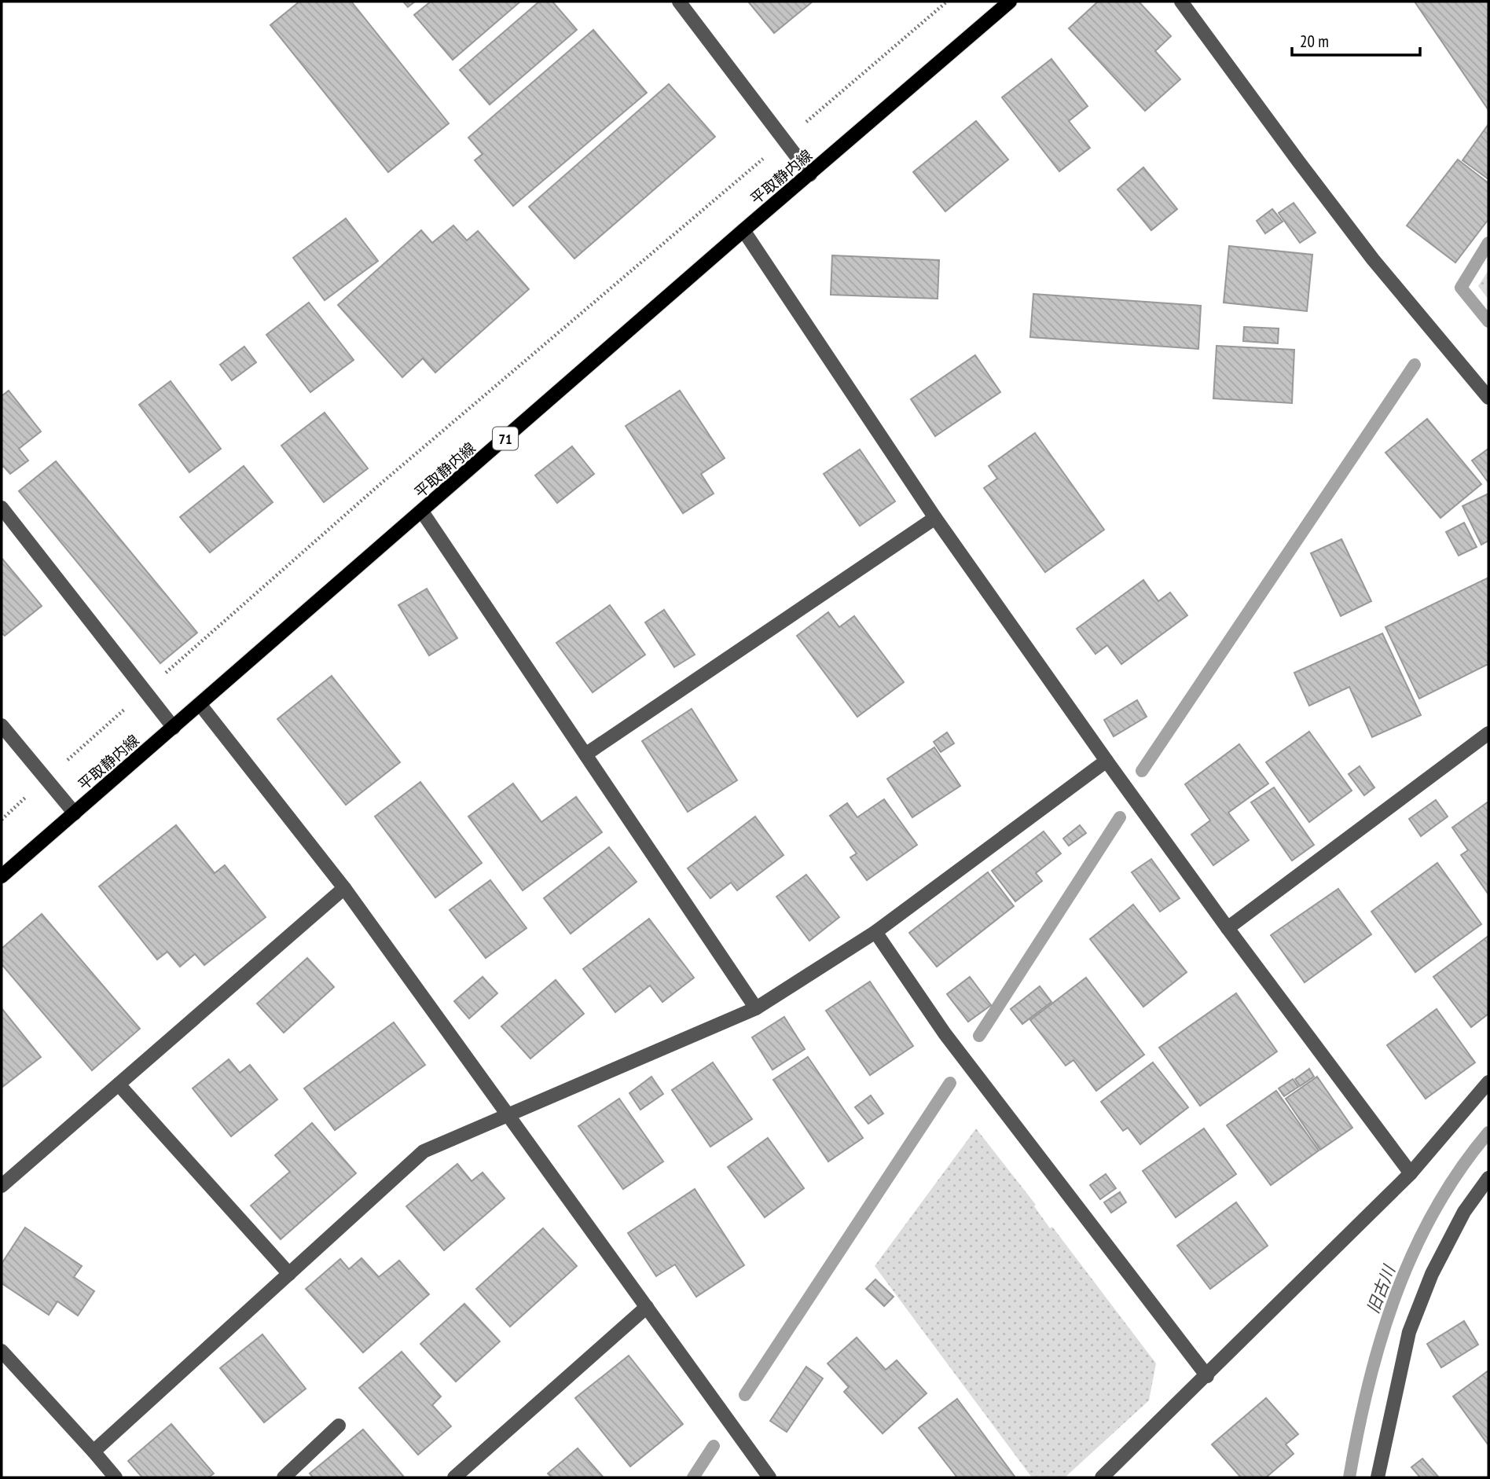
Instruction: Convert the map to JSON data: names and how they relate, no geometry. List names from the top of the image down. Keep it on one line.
{"streets":{"main road":["平取静内線","71"]},"water":["旧古川"],"scale_bar":"20 m"}
